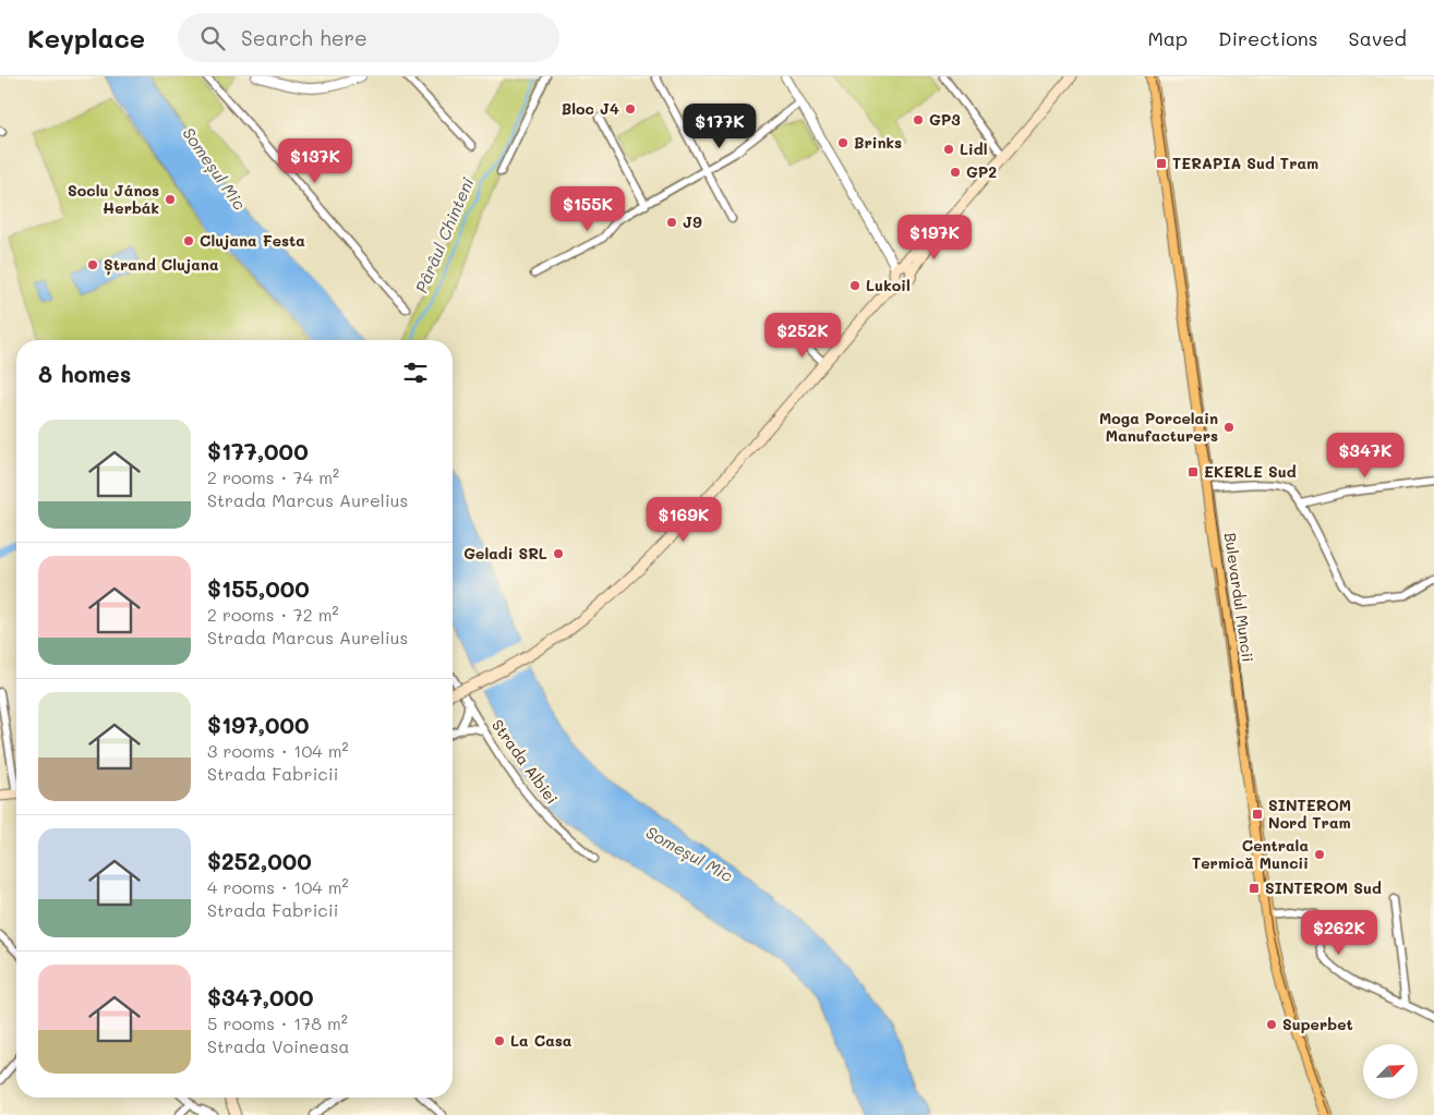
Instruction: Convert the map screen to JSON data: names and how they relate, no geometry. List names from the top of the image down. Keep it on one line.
{"streets":{"main road":["Bulevardul Muncii"],"street":["Strada Albiei"]},"water":["Someșul Mic","Pârâul Chinteni"],"places":{"other":["Bloc J4","GP3","Brinks","Lidl","GP2","Soclu János Herbák","J9","Clujana Festa","Ștrand Clujana","Lukoil","Moga Porcelain Manufacturers","Geladi SRL","Centrala Termică Muncii","Superbet","La Casa"],"transit":["TERAPIA Sud Tram","EKERLE Sud","SINTEROM Nord Tram","SINTEROM Sud"]},"north":"top right","page":{"header":"Keyplace","search":"Search here","nav":["Map","Directions","Saved"],"price":["$177K","$137K","$155K","$197K","$252K","$347K","$169K","$262K"],"heading":"8 homes","list":[{"name":"$177,000","note":"2 rooms · 74 m² · Strada Marcus Aurelius"},{"name":"$155,000","note":"2 rooms · 72 m² · Strada Marcus Aurelius"},{"name":"$197,000","note":"3 rooms · 104 m² · Strada Fabricii"},{"name":"$252,000","note":"4 rooms · 104 m² · Strada Fabricii"},{"name":"$347,000","note":"5 rooms · 178 m² · Strada Voineasa"}]}}
